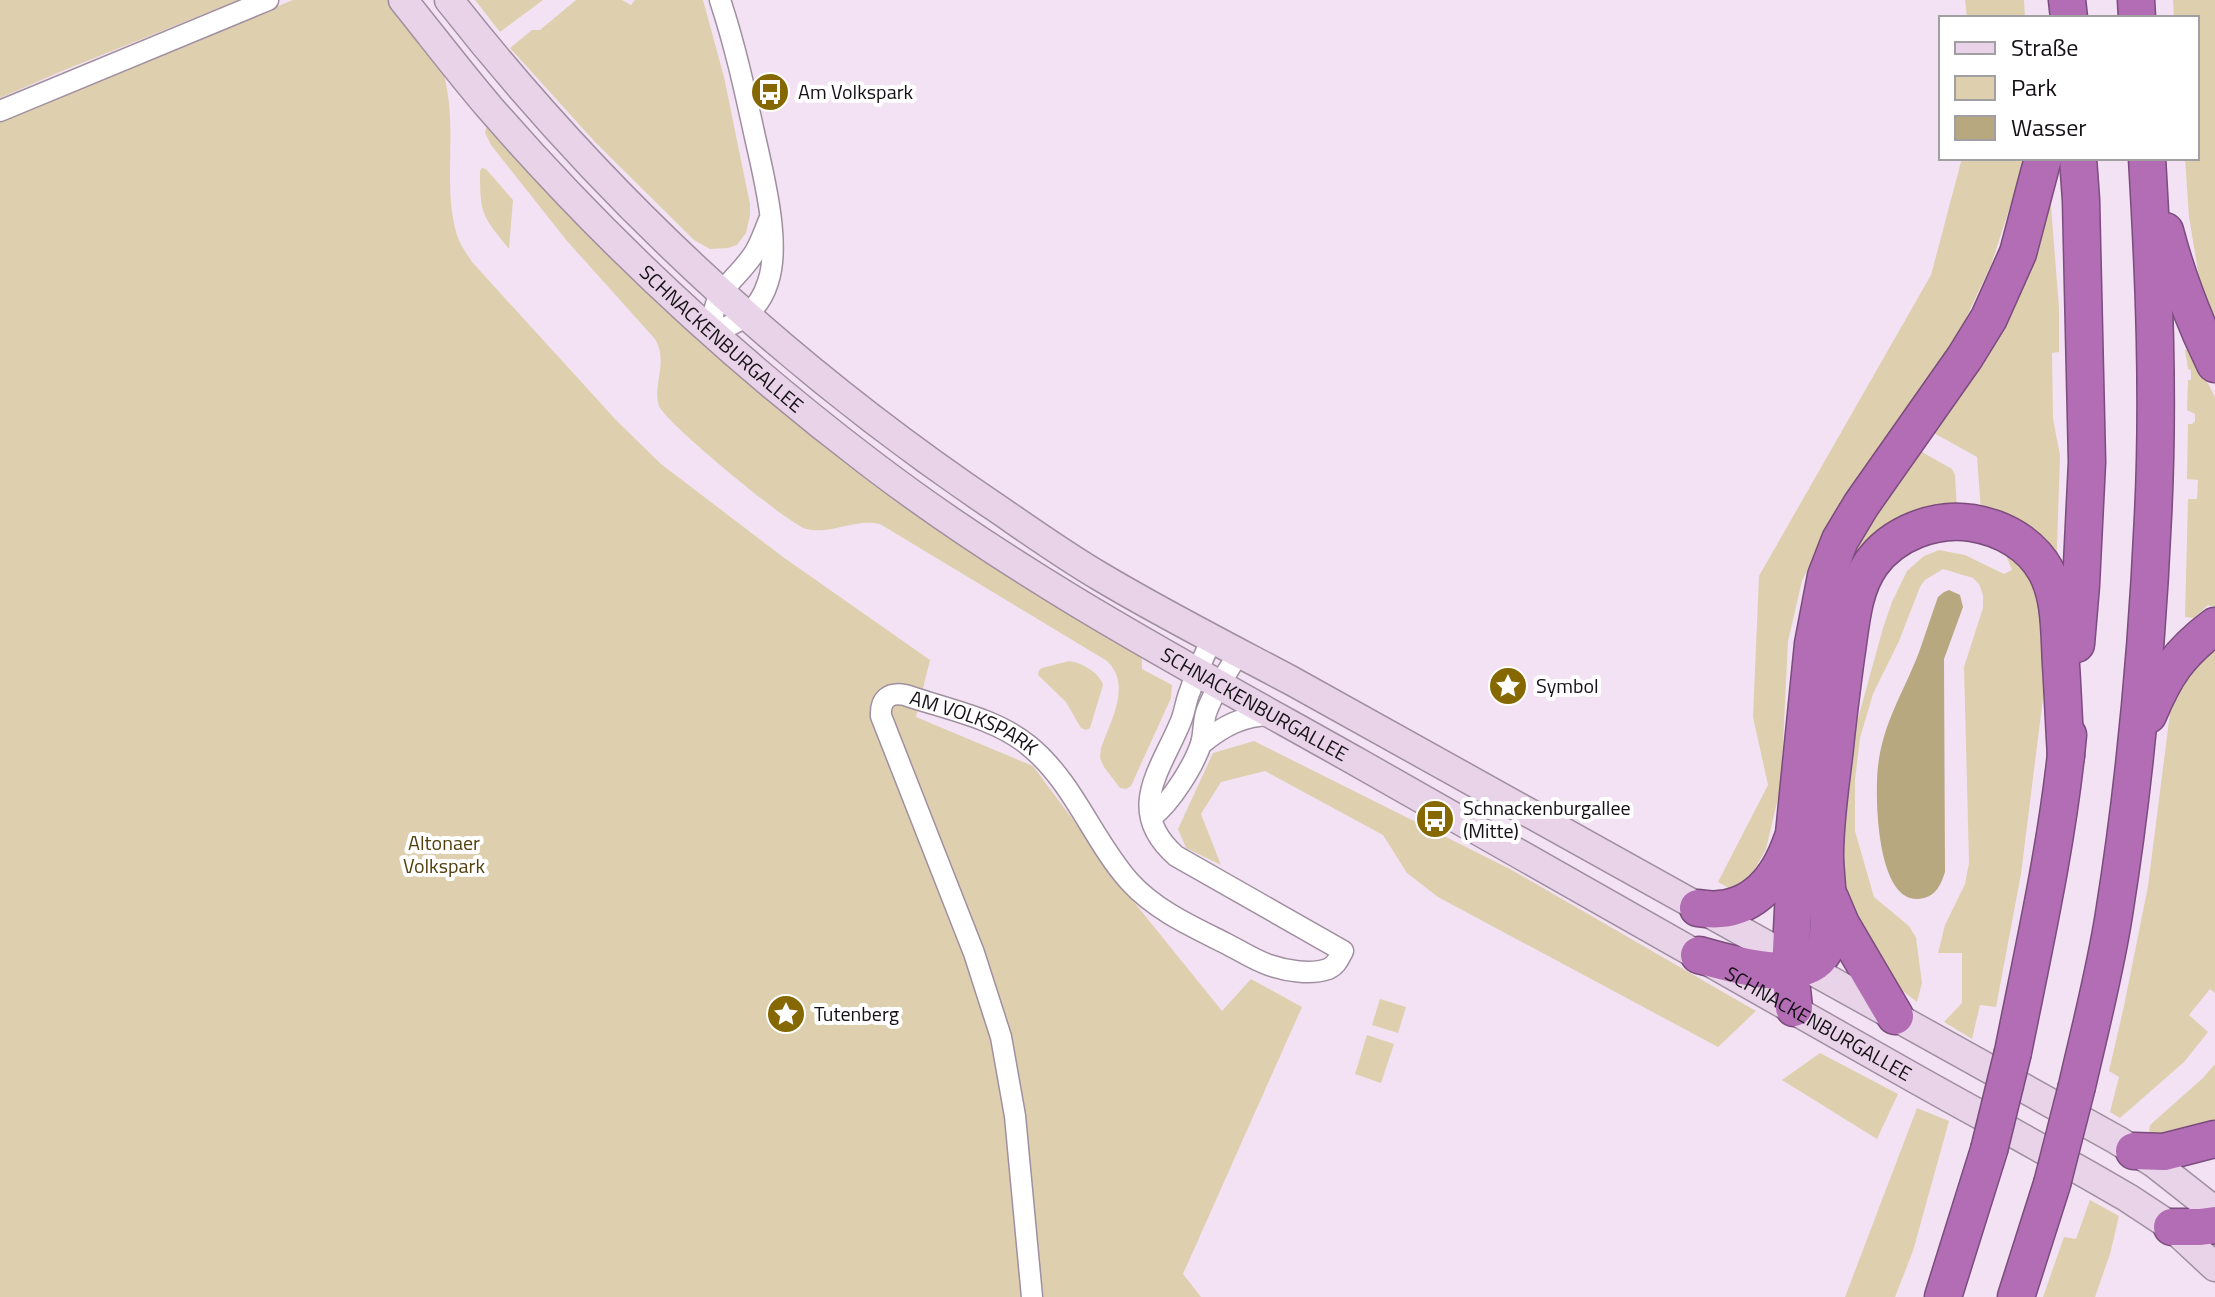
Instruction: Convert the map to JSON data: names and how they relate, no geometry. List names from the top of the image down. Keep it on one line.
{"streets":{"main road":["SCHNACKENBURGALLEE"],"street":["AM VOLKSPARK"]},"parks":["Altonaer Volkspark"],"places":{"bus stop":["Am Volkspark","Schnackenburgallee (Mitte)"],"place":["Symbol","Tutenberg"]},"legend":["Straße","Park","Wasser"]}
